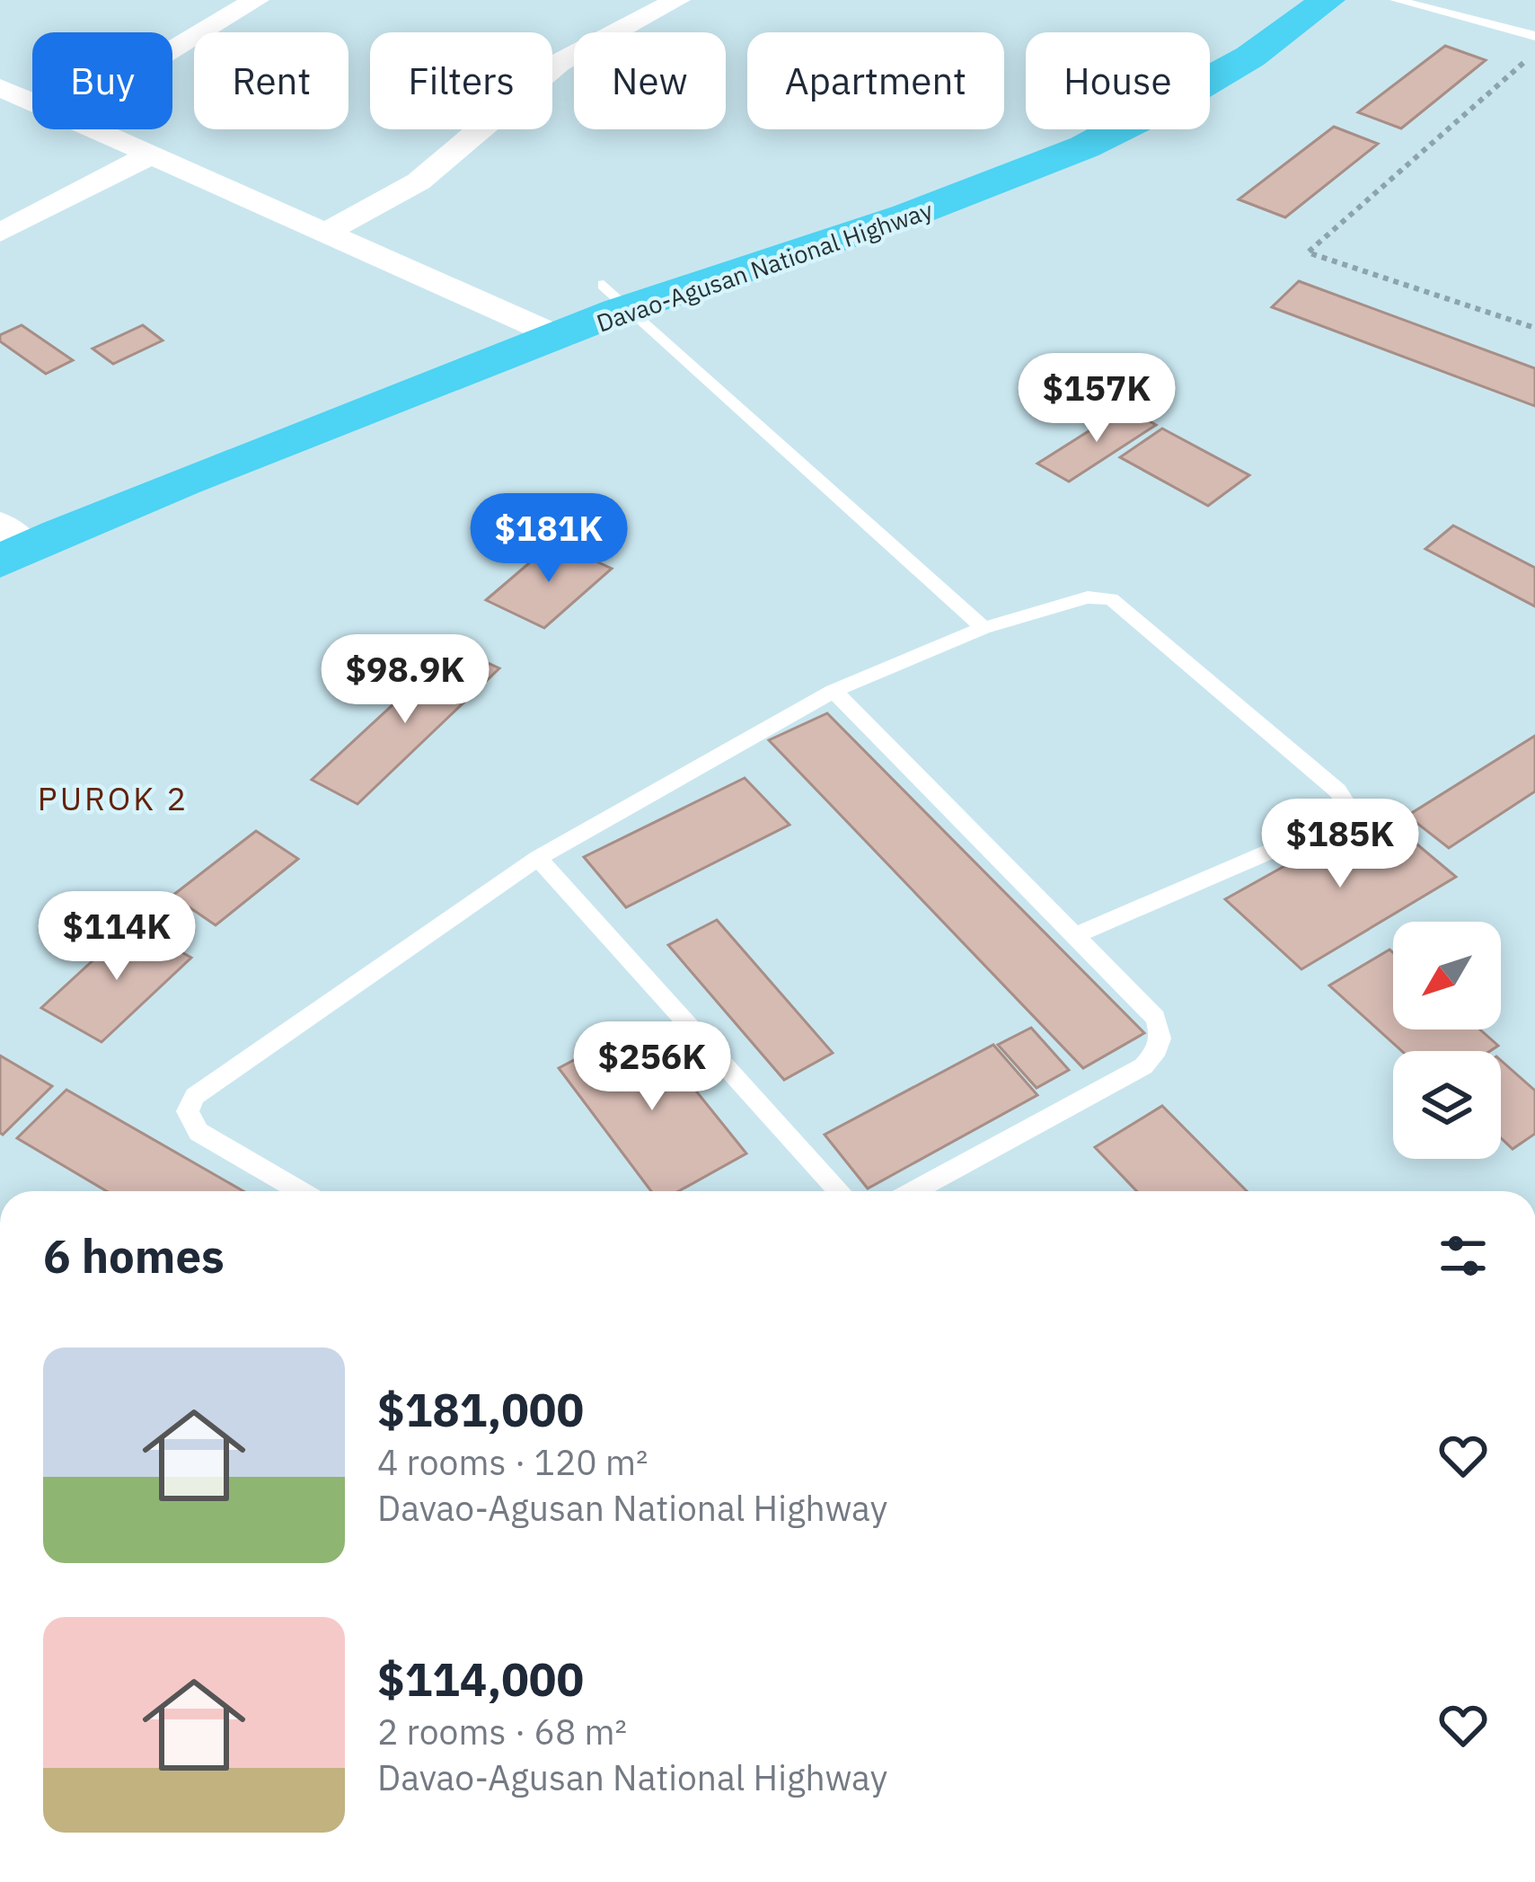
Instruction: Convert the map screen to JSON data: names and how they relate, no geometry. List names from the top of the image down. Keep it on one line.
{"streets":{"highway":["Davao-Agusan National Highway"]},"districts":["PUROK 2"],"north":"bottom left","page":{"chip":["Buy","Rent","Filters","New","Apartment","House"],"price":["$157K","$181K","$98.9K","$185K","$114K","$256K"],"heading":"6 homes","list":[{"name":"$181,000","note":"4 rooms · 120 m² · Davao-Agusan National Highway"},{"name":"$114,000","note":"2 rooms · 68 m² · Davao-Agusan National Highway"}]}}
